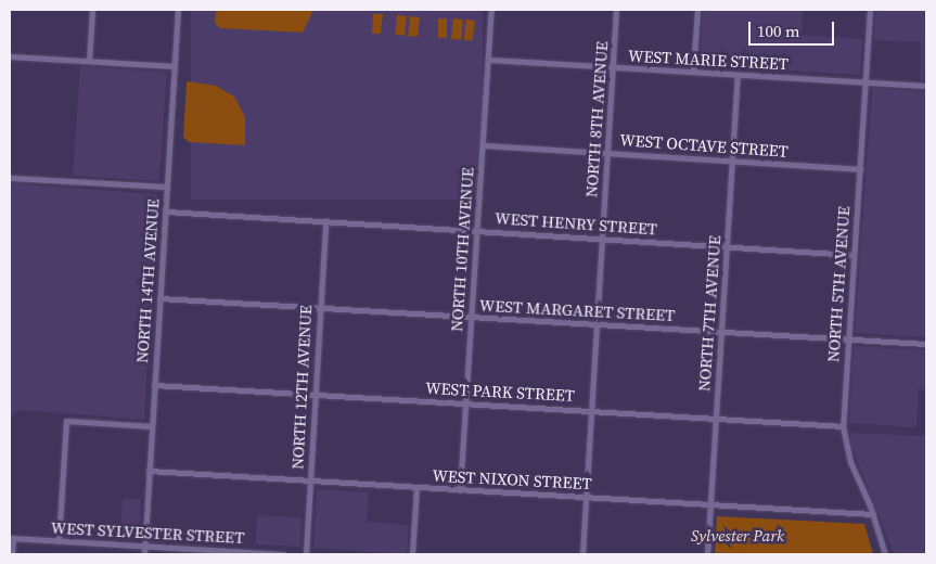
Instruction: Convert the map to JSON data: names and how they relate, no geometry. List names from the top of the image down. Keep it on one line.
{"streets":{"street":["WEST MARIE STREET","NORTH 8TH AVENUE","WEST OCTAVE STREET","WEST HENRY STREET","NORTH 10TH AVENUE","NORTH 14TH AVENUE","NORTH 5TH AVENUE","WEST MARGARET STREET","NORTH 7TH AVENUE","NORTH 12TH AVENUE","WEST PARK STREET","WEST NIXON STREET","WEST SYLVESTER STREET"]},"crossings":[["WEST MARIE STREET","NORTH 8TH AVENUE"],["WEST MARIE STREET","NORTH 10TH AVENUE"],["WEST MARIE STREET","NORTH 5TH AVENUE"],["WEST MARIE STREET","NORTH 7TH AVENUE"],["NORTH 8TH AVENUE","WEST OCTAVE STREET"],["NORTH 8TH AVENUE","WEST HENRY STREET"],["NORTH 8TH AVENUE","WEST MARGARET STREET"],["NORTH 8TH AVENUE","WEST PARK STREET"],["NORTH 8TH AVENUE","WEST NIXON STREET"],["WEST OCTAVE STREET","NORTH 10TH AVENUE"],["WEST OCTAVE STREET","NORTH 5TH AVENUE"],["WEST OCTAVE STREET","NORTH 7TH AVENUE"],["WEST HENRY STREET","NORTH 10TH AVENUE"],["WEST HENRY STREET","NORTH 14TH AVENUE"],["WEST HENRY STREET","NORTH 5TH AVENUE"],["WEST HENRY STREET","NORTH 7TH AVENUE"],["WEST HENRY STREET","NORTH 12TH AVENUE"],["NORTH 10TH AVENUE","WEST MARGARET STREET"],["NORTH 10TH AVENUE","WEST PARK STREET"],["NORTH 10TH AVENUE","WEST NIXON STREET"],["NORTH 14TH AVENUE","WEST MARGARET STREET"],["NORTH 14TH AVENUE","WEST PARK STREET"],["NORTH 14TH AVENUE","WEST NIXON STREET"],["NORTH 14TH AVENUE","WEST SYLVESTER STREET"],["NORTH 5TH AVENUE","WEST MARGARET STREET"],["NORTH 5TH AVENUE","WEST PARK STREET"],["NORTH 5TH AVENUE","WEST NIXON STREET"],["WEST MARGARET STREET","NORTH 7TH AVENUE"],["WEST MARGARET STREET","NORTH 12TH AVENUE"],["NORTH 7TH AVENUE","WEST PARK STREET"],["NORTH 7TH AVENUE","WEST NIXON STREET"],["NORTH 12TH AVENUE","WEST PARK STREET"],["NORTH 12TH AVENUE","WEST NIXON STREET"]],"parks":["Sylvester Park"],"scale_bar":"100 m"}
